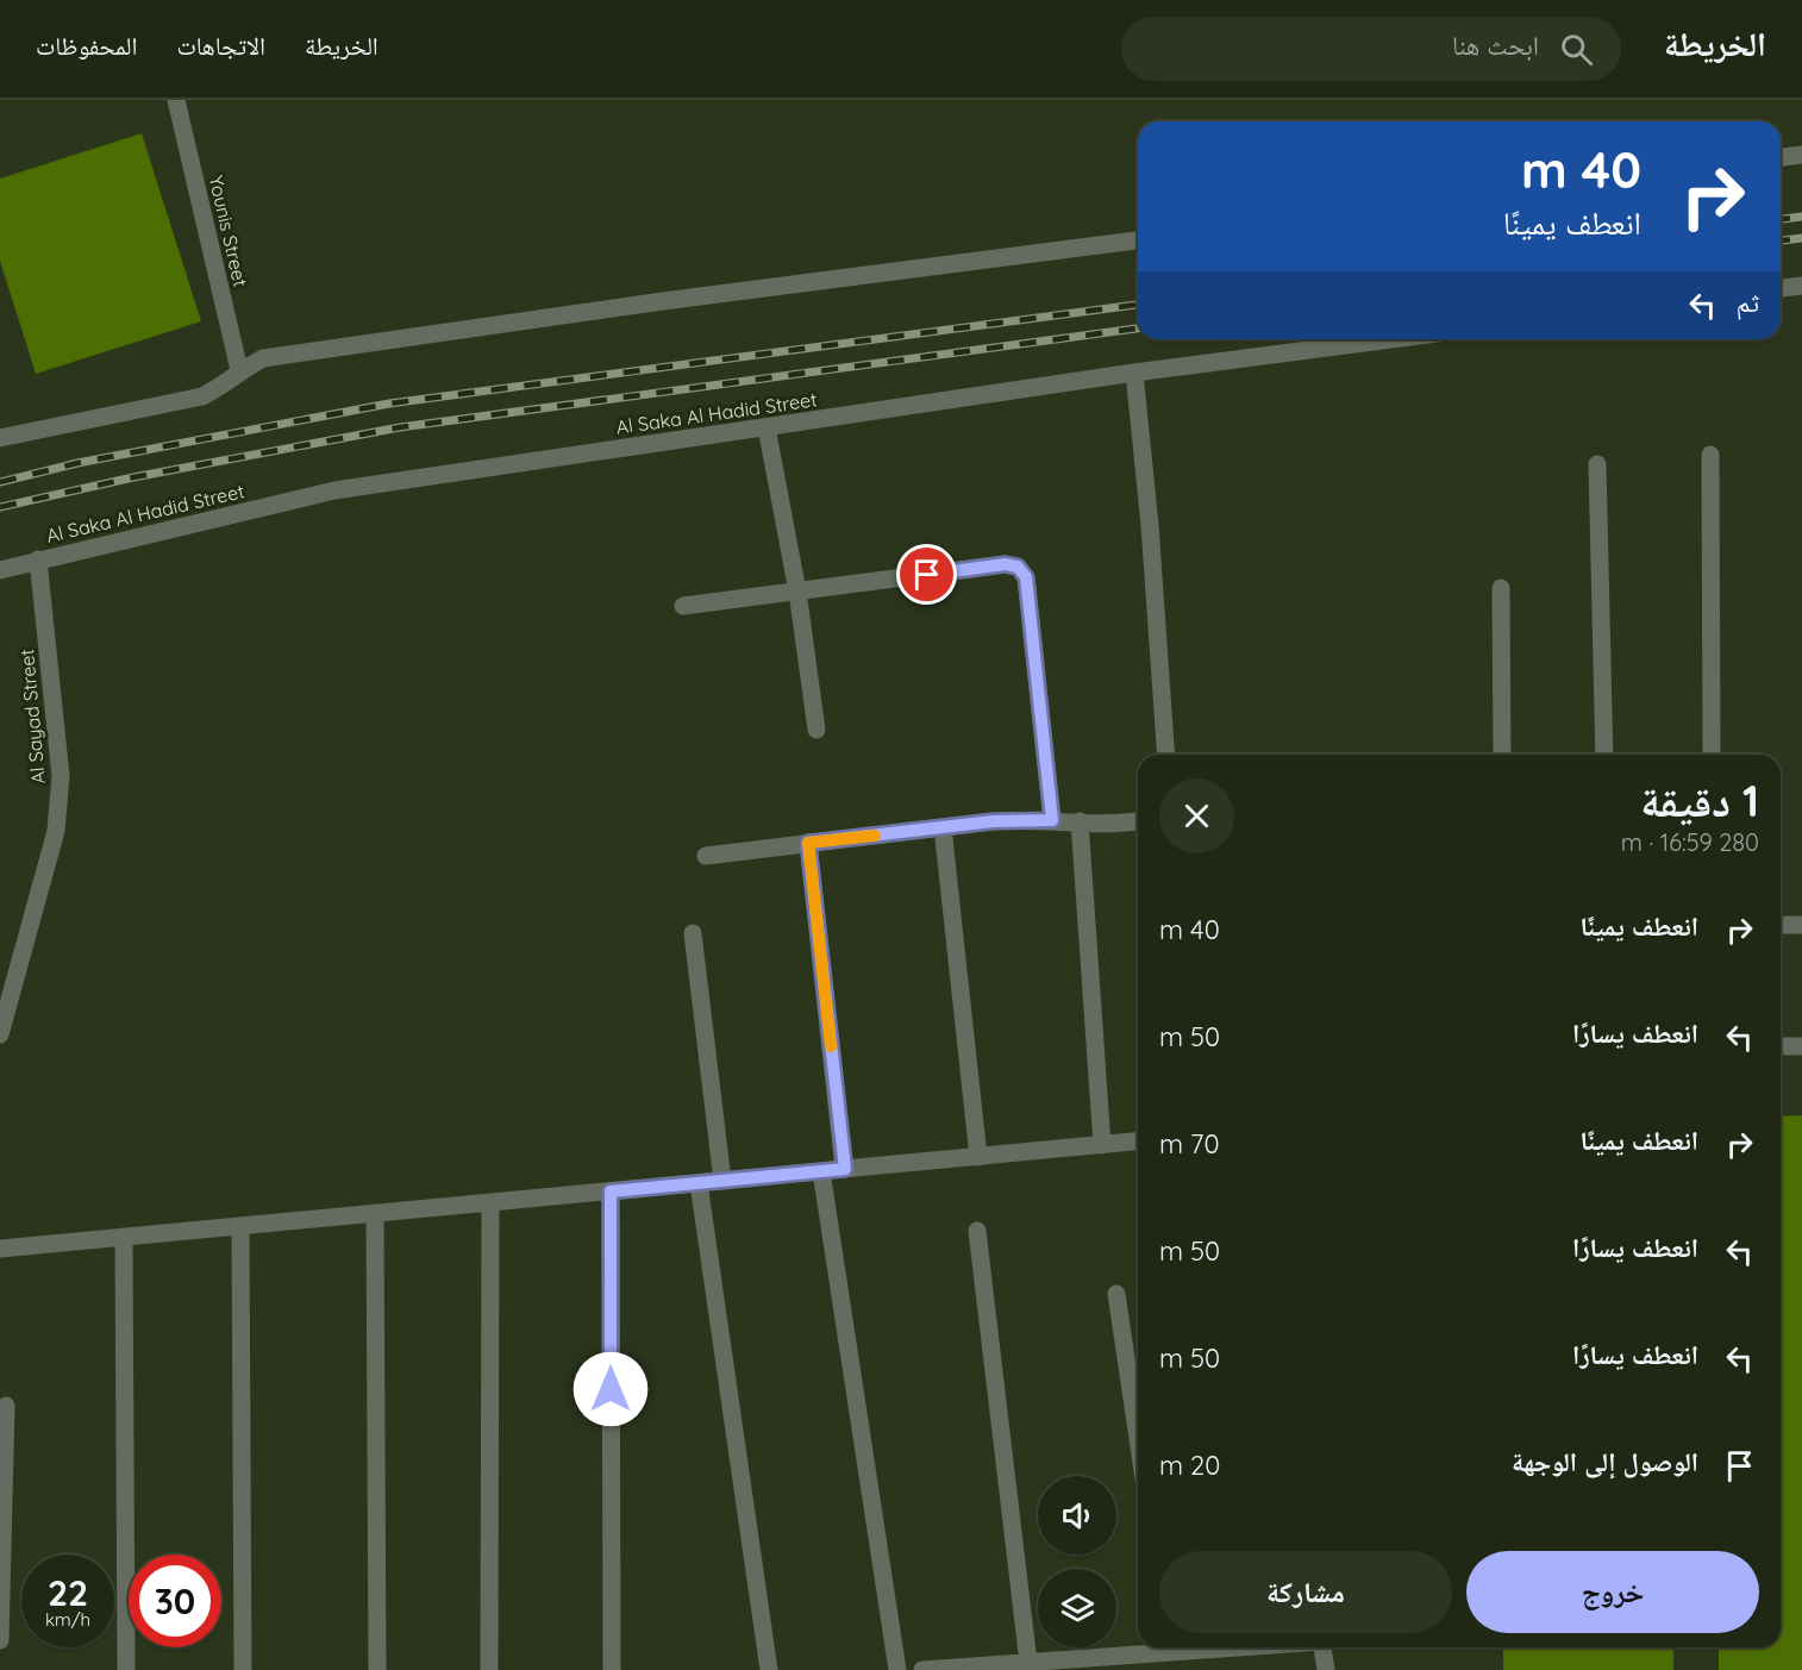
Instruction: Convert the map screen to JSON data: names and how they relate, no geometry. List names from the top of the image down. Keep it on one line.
{"streets":{"street":["Younis Street","Al Saka Al Hadid Street","Al Sayad Street"]},"crossings":[["Al Saka Al Hadid Street","Al Sayad Street"]],"page":{"header":"الخريطة","search":"ابحث هنا","nav":["الخريطة","الاتجاهات","المحفوظات"],"turn":["40 m","انعطف يمينًا"],"then":"ثم","heading":["1 دقيقة","280 m · 16:59"],"list":[{"name":"انعطف يمينًا","value":"40 m"},{"name":"انعطف يسارًا","value":"50 m"},{"name":"انعطف يمينًا","value":"70 m"},{"name":"انعطف يسارًا","value":"50 m"},{"name":"انعطف يسارًا","value":"50 m"},{"name":"الوصول إلى الوجهة","value":"20 m"}],"buttons":["خروج","مشاركة"],"speed":"22 km/h","limit":"30"}}
